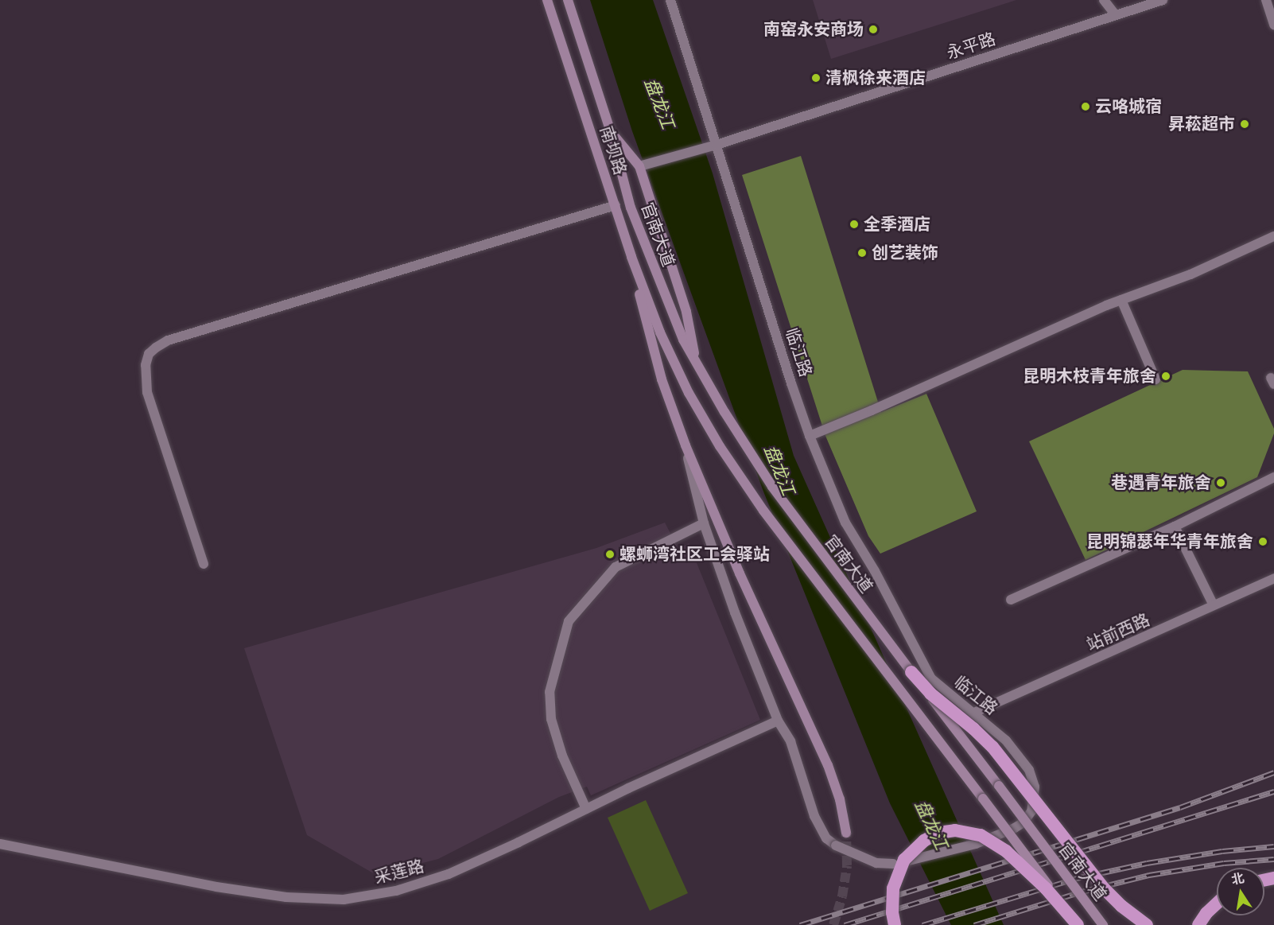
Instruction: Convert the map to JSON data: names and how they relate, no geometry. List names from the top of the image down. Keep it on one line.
{"streets":{"main road":["南坝路","官南大道"],"street":["永平路","临江路","站前西路","采莲路"]},"crossings":[["永平路","临江路"],["南坝路","官南大道"],["临江路","站前西路"],["临江路","采莲路"]],"water":["盘龙江"],"places":["南窑永安商场","清枫徐来酒店","云咯城宿","昇菘超市","全季酒店","创艺装饰","昆明木枝青年旅舍","巷遇青年旅舍","昆明锦瑟年华青年旅舍","螺蛳湾社区工会驿站"],"north":"top"}
